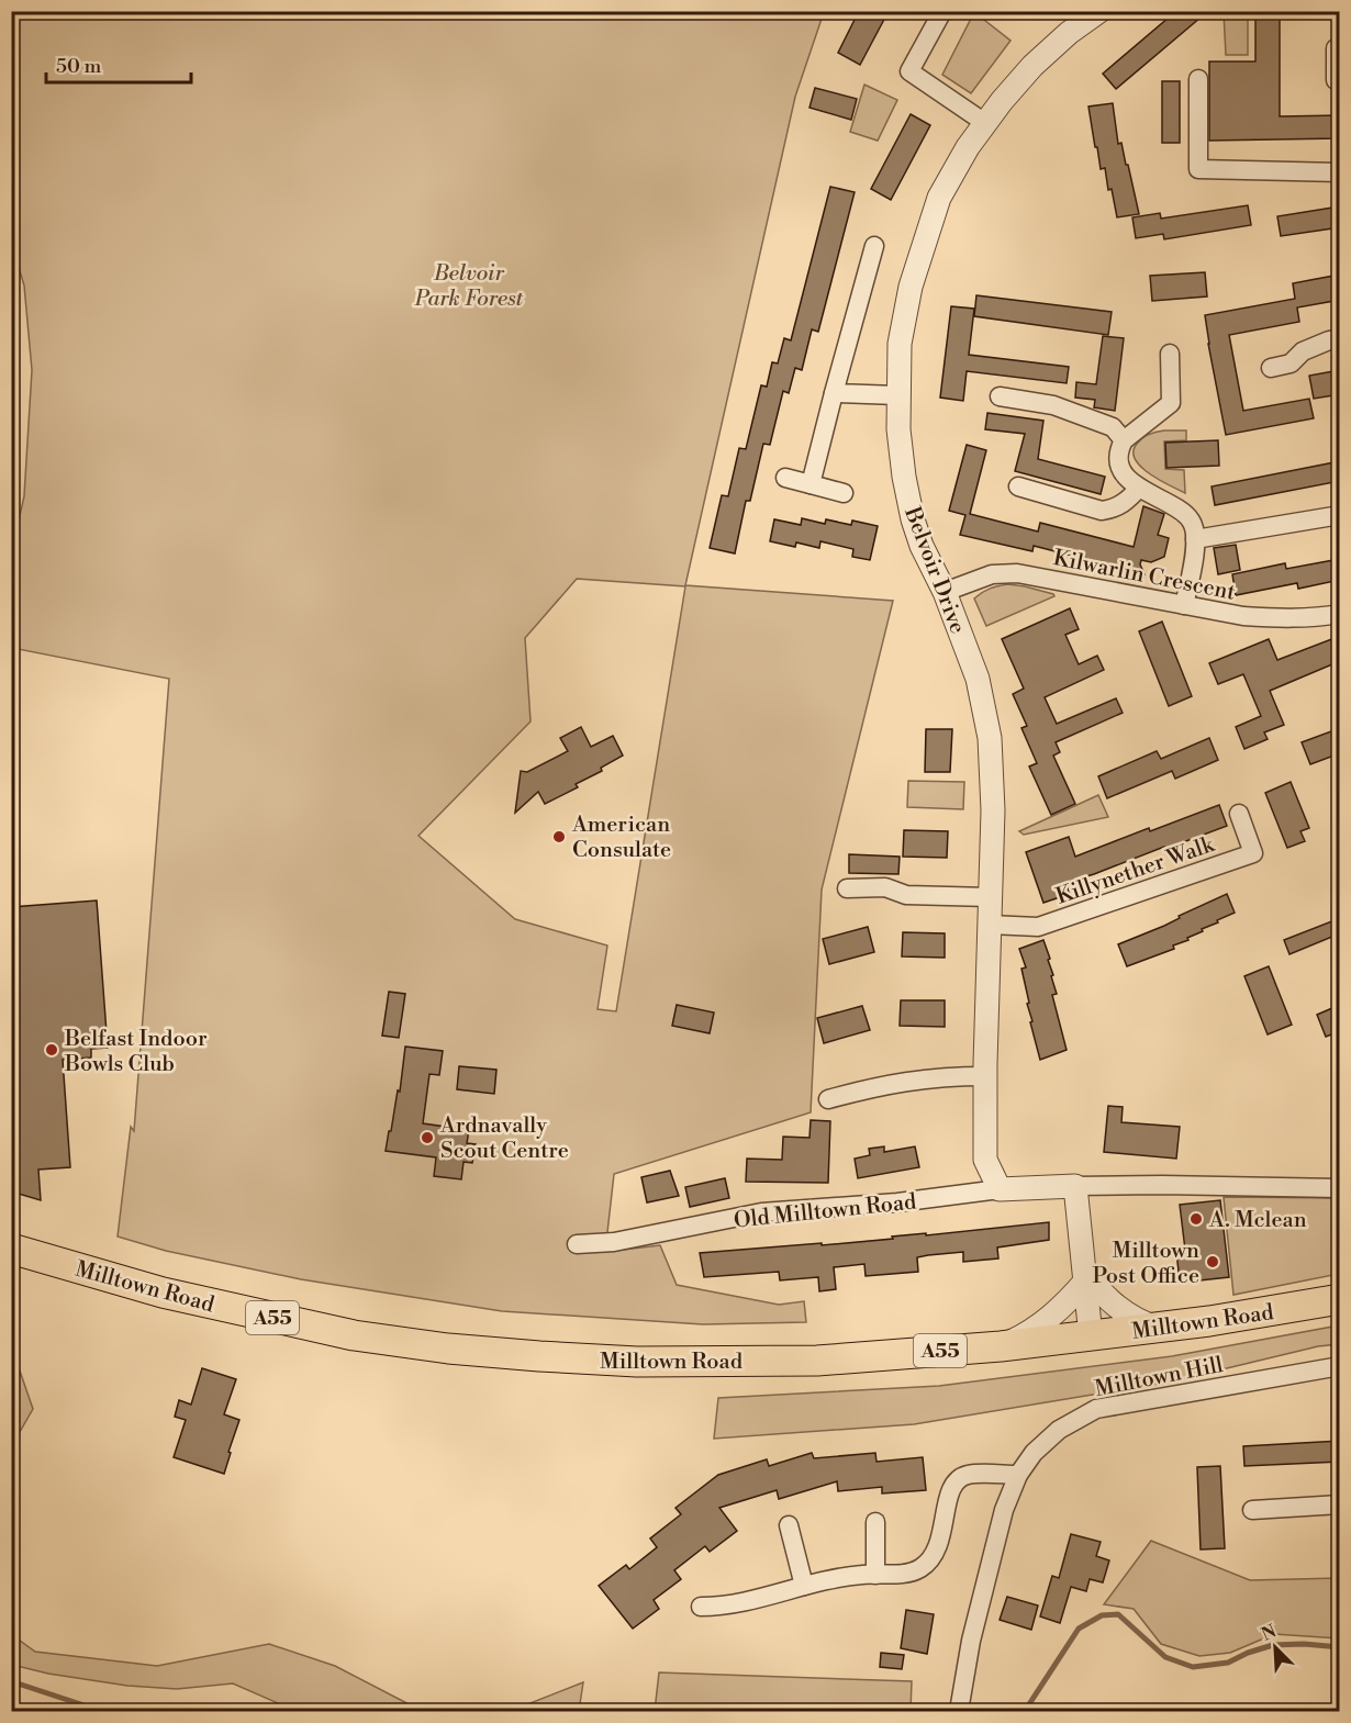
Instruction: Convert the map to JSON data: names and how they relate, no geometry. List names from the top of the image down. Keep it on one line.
{"streets":{"highway":["Milltown Road","A55"],"street":["Belvoir Drive","Kilwarlin Crescent","Killynether Walk","Old Milltown Road","Milltown Hill"]},"crossings":[["Belvoir Drive","Kilwarlin Crescent"],["Belvoir Drive","Killynether Walk"],["Belvoir Drive","Old Milltown Road"]],"parks":["Belvoir Park Forest"],"places":["American Consulate","Belfast Indoor Bowls Club","Ardnavally Scout Centre","A. Mclean","Milltown Post Office"],"scale_bar":"50 m","north":"top left"}
